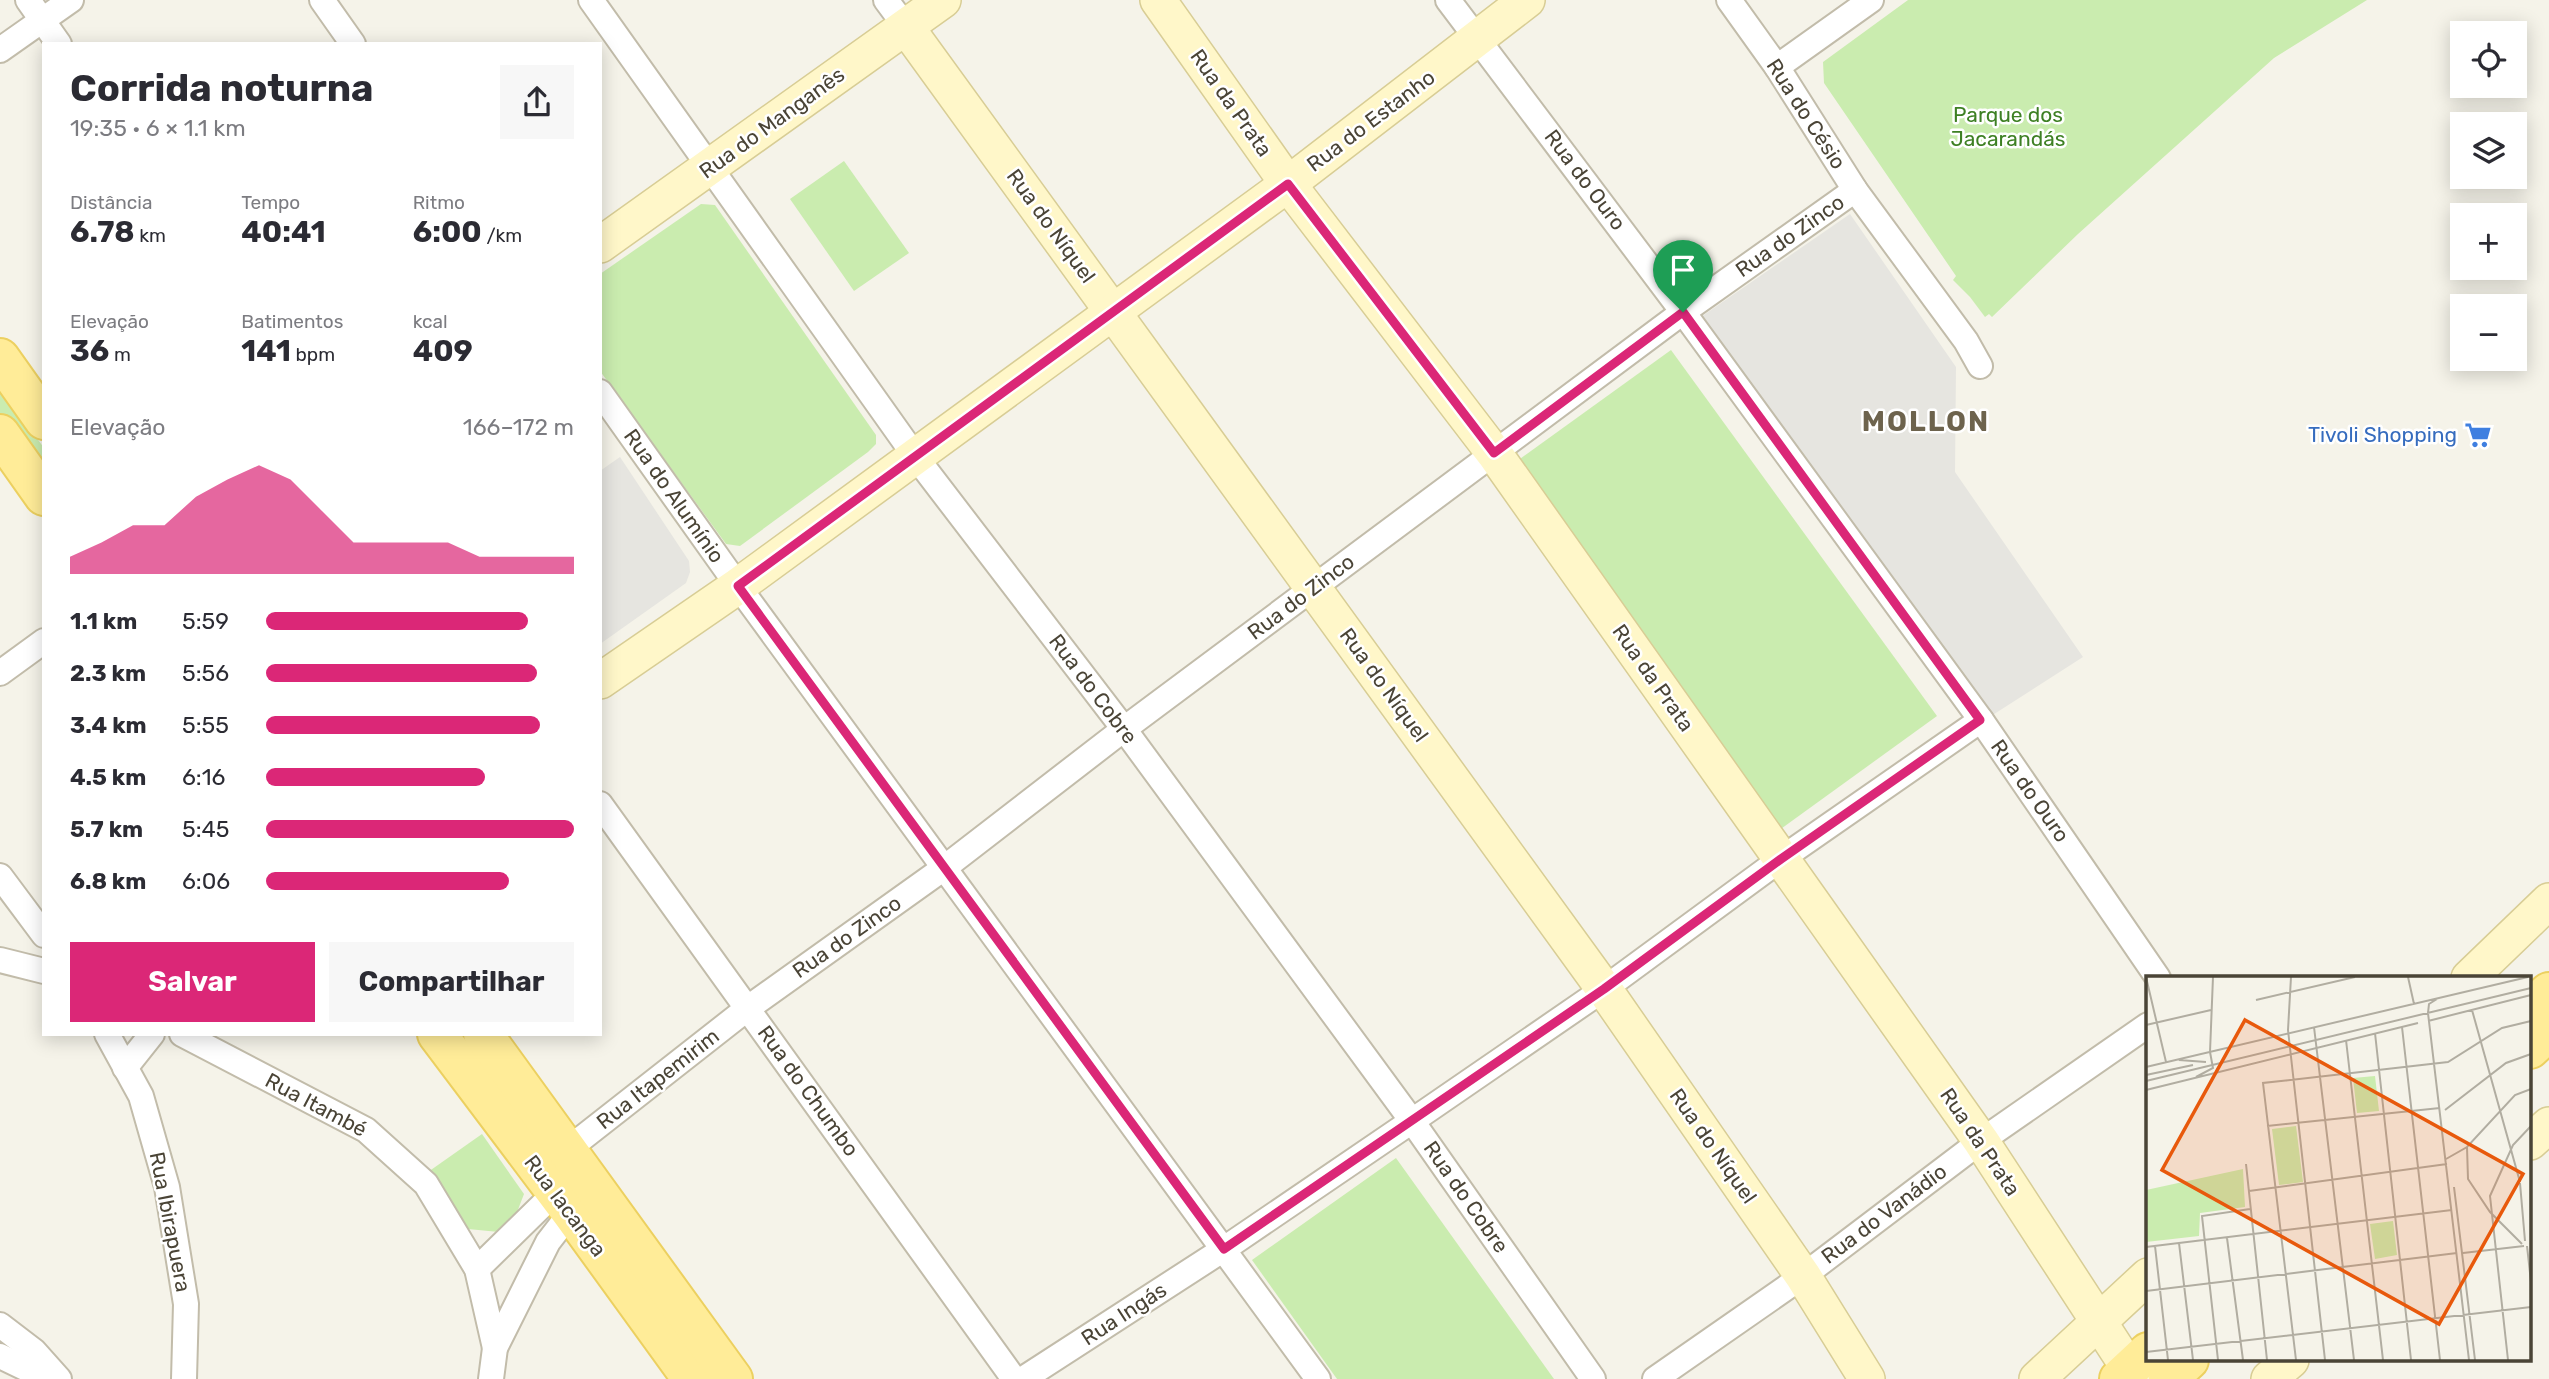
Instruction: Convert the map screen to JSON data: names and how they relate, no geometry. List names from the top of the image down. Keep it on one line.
{"streets":{"main road":["Rua Iacanga"],"street":["Rua da Prata","Rua do Césio","Rua do Estanho","Rua do Manganês","Rua do Ouro","Rua do Níquel","Rua do Zinco","Rua do Alumínio","Rua do Cobre","Rua Itapemirim","Rua do Chumbo","Rua Itambé","Rua do Vanádio","Rua Ibirapuera","Rua Ingás"]},"crossings":[["Rua da Prata","Rua do Estanho"],["Rua da Prata","Rua do Zinco"],["Rua da Prata","Rua do Vanádio"],["Rua da Prata","Rua Ingás"],["Rua do Césio","Rua do Zinco"],["Rua do Estanho","Rua do Ouro"],["Rua do Estanho","Rua do Níquel"],["Rua do Estanho","Rua do Alumínio"],["Rua do Estanho","Rua do Cobre"],["Rua do Manganês","Rua do Níquel"],["Rua do Manganês","Rua do Cobre"],["Rua do Ouro","Rua do Zinco"],["Rua do Ouro","Rua Ingás"],["Rua do Níquel","Rua do Zinco"],["Rua do Níquel","Rua do Vanádio"],["Rua do Níquel","Rua Ingás"],["Rua do Zinco","Rua do Alumínio"],["Rua do Zinco","Rua do Cobre"],["Rua do Zinco","Rua Itapemirim"],["Rua do Zinco","Rua do Chumbo"],["Rua do Alumínio","Rua Ingás"],["Rua do Cobre","Rua Ingás"],["Rua Itapemirim","Rua do Chumbo"],["Rua Itapemirim","Rua Itambé"],["Rua Itapemirim","Rua Iacanga"]],"districts":["MOLLON"],"parks":["Parque dos Jacarandás"],"places":{"supermarket":["Tivoli Shopping"]},"page":{"map_buttons":["+","−"],"heading":["Corrida noturna","19:35 · 6 × 1.1 km"],"stats":[["Distância","6.78 km"],["Tempo","40:41"],["Ritmo","6:00 /km"],["Elevação","36 m"],["Batimentos","141 bpm"],["kcal","409"]],"chart":["Elevação","166–172 m"],"list":[{"name":"1.1 km","note":"5:59"},{"name":"2.3 km","note":"5:56"},{"name":"3.4 km","note":"5:55"},{"name":"4.5 km","note":"6:16"},{"name":"5.7 km","note":"5:45"},{"name":"6.8 km","note":"6:06"}],"buttons":["Salvar","Compartilhar"]}}
